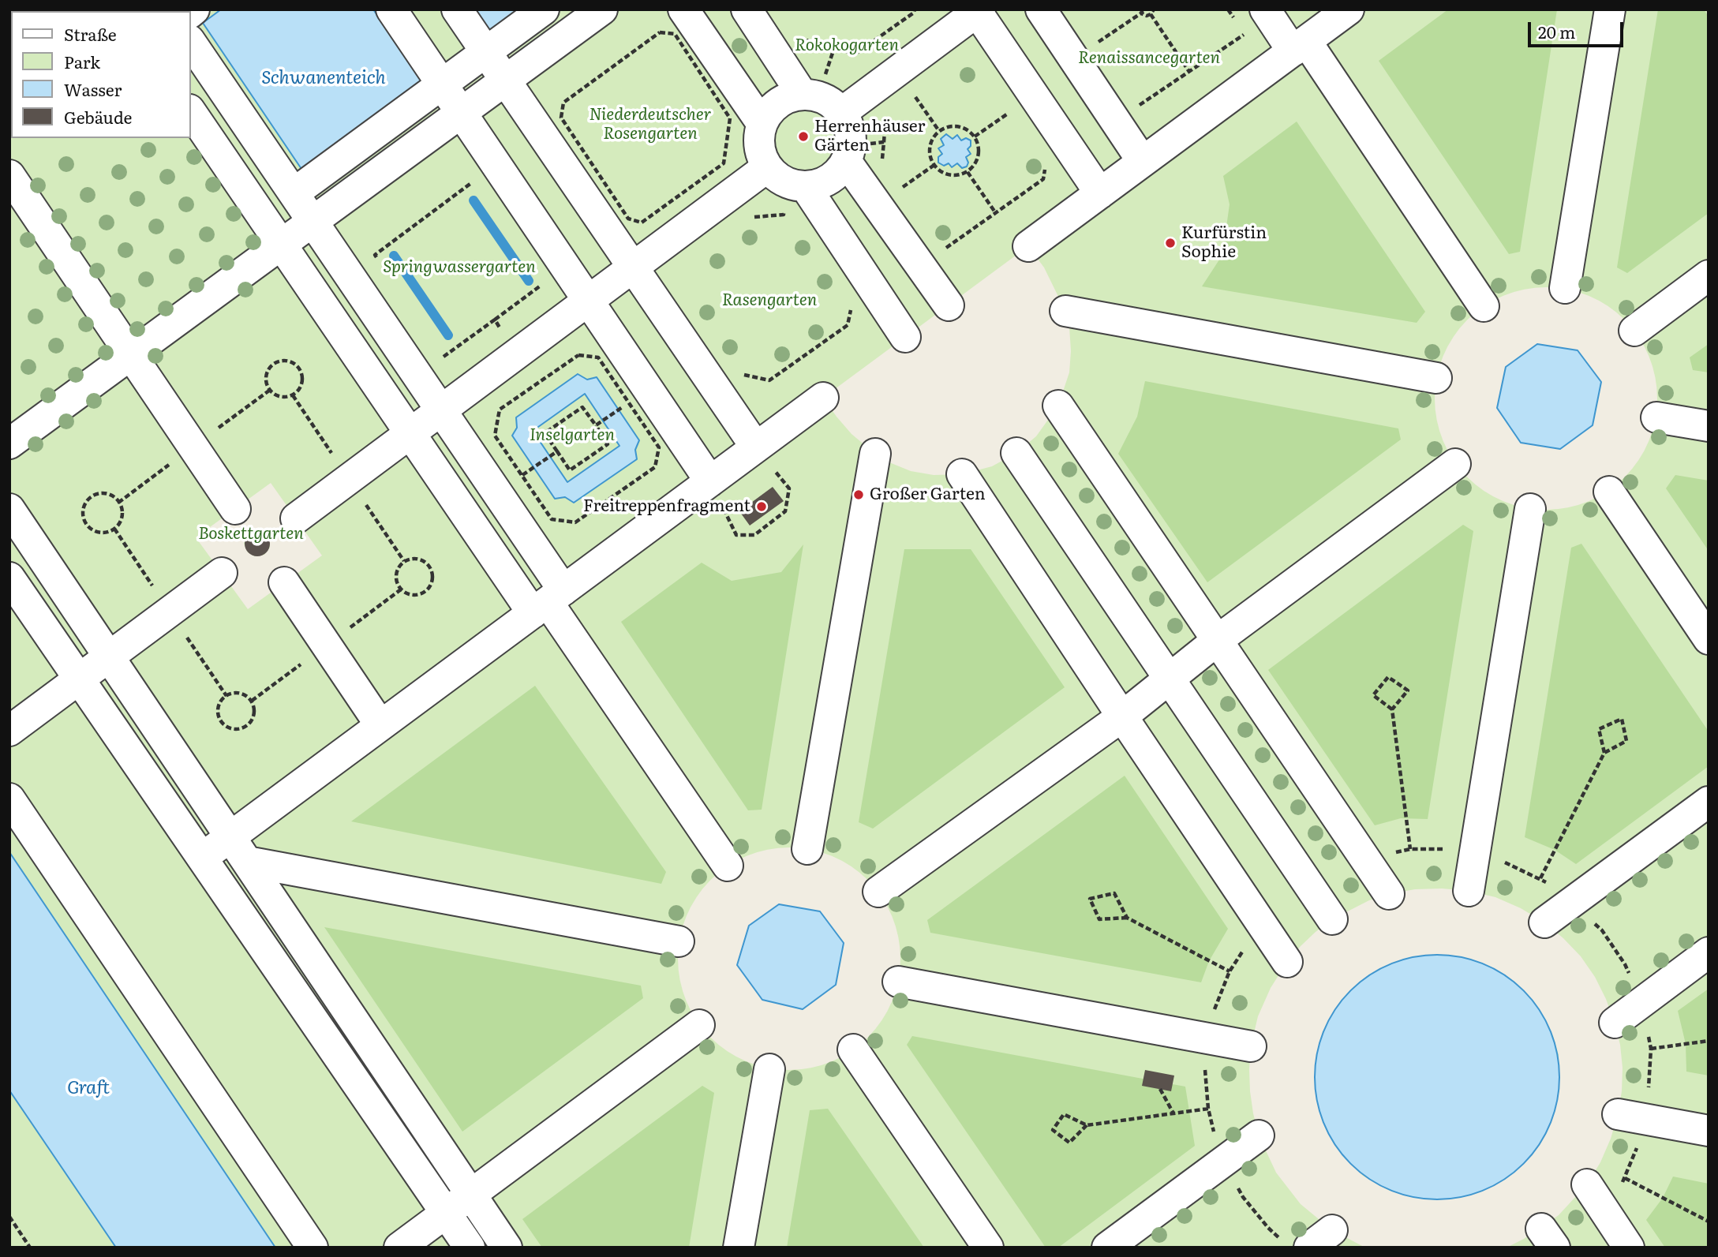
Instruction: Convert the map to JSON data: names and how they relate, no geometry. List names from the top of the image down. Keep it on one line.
{"water":["Schwanenteich","Graft"],"parks":["Rokokogarten","Renaissancegarten","Niederdeutscher Rosengarten","Springwassergarten","Rasengarten","Inselgarten","Boskettgarten"],"places":["Herrenhäuser Gärten","Kurfürstin Sophie","Großer Garten","Freitreppenfragment"],"legend":["Straße","Park","Wasser","Gebäude"],"scale_bar":"20 m"}
